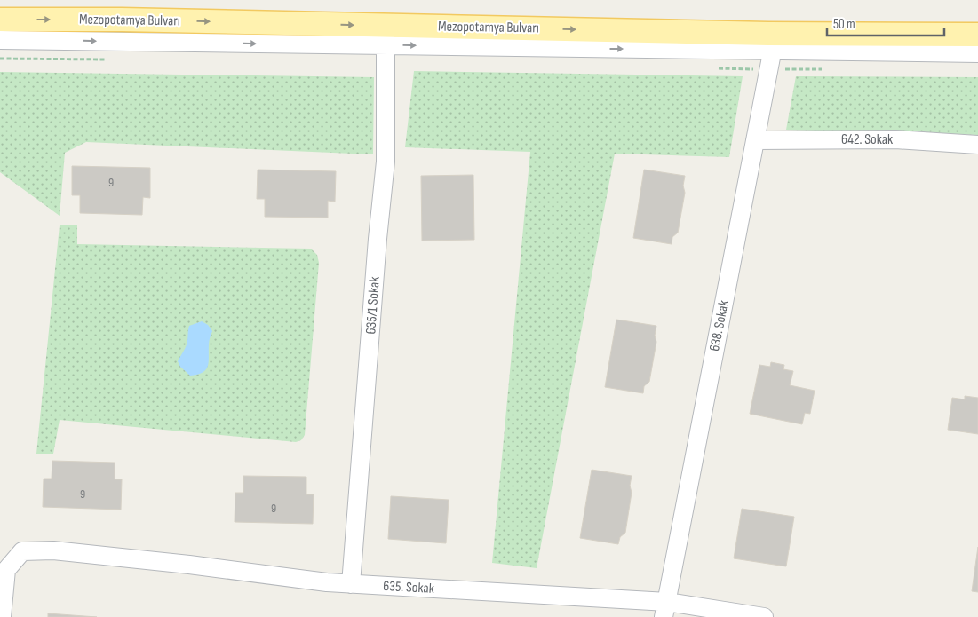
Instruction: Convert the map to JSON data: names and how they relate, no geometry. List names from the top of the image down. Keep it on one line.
{"streets":{"main road":["Mezopotamya Bulvarı"],"street":["642. Sokak","635/1 Sokak","638. Sokak","635. Sokak"]},"crossings":[["Mezopotamya Bulvarı","635/1 Sokak"],["Mezopotamya Bulvarı","638. Sokak"],["642. Sokak","638. Sokak"],["635/1 Sokak","635. Sokak"],["638. Sokak","635. Sokak"]],"one_way":["Mezopotamya Bulvarı"],"house_numbers":["9","9","9"],"scale_bar":"50 m"}
